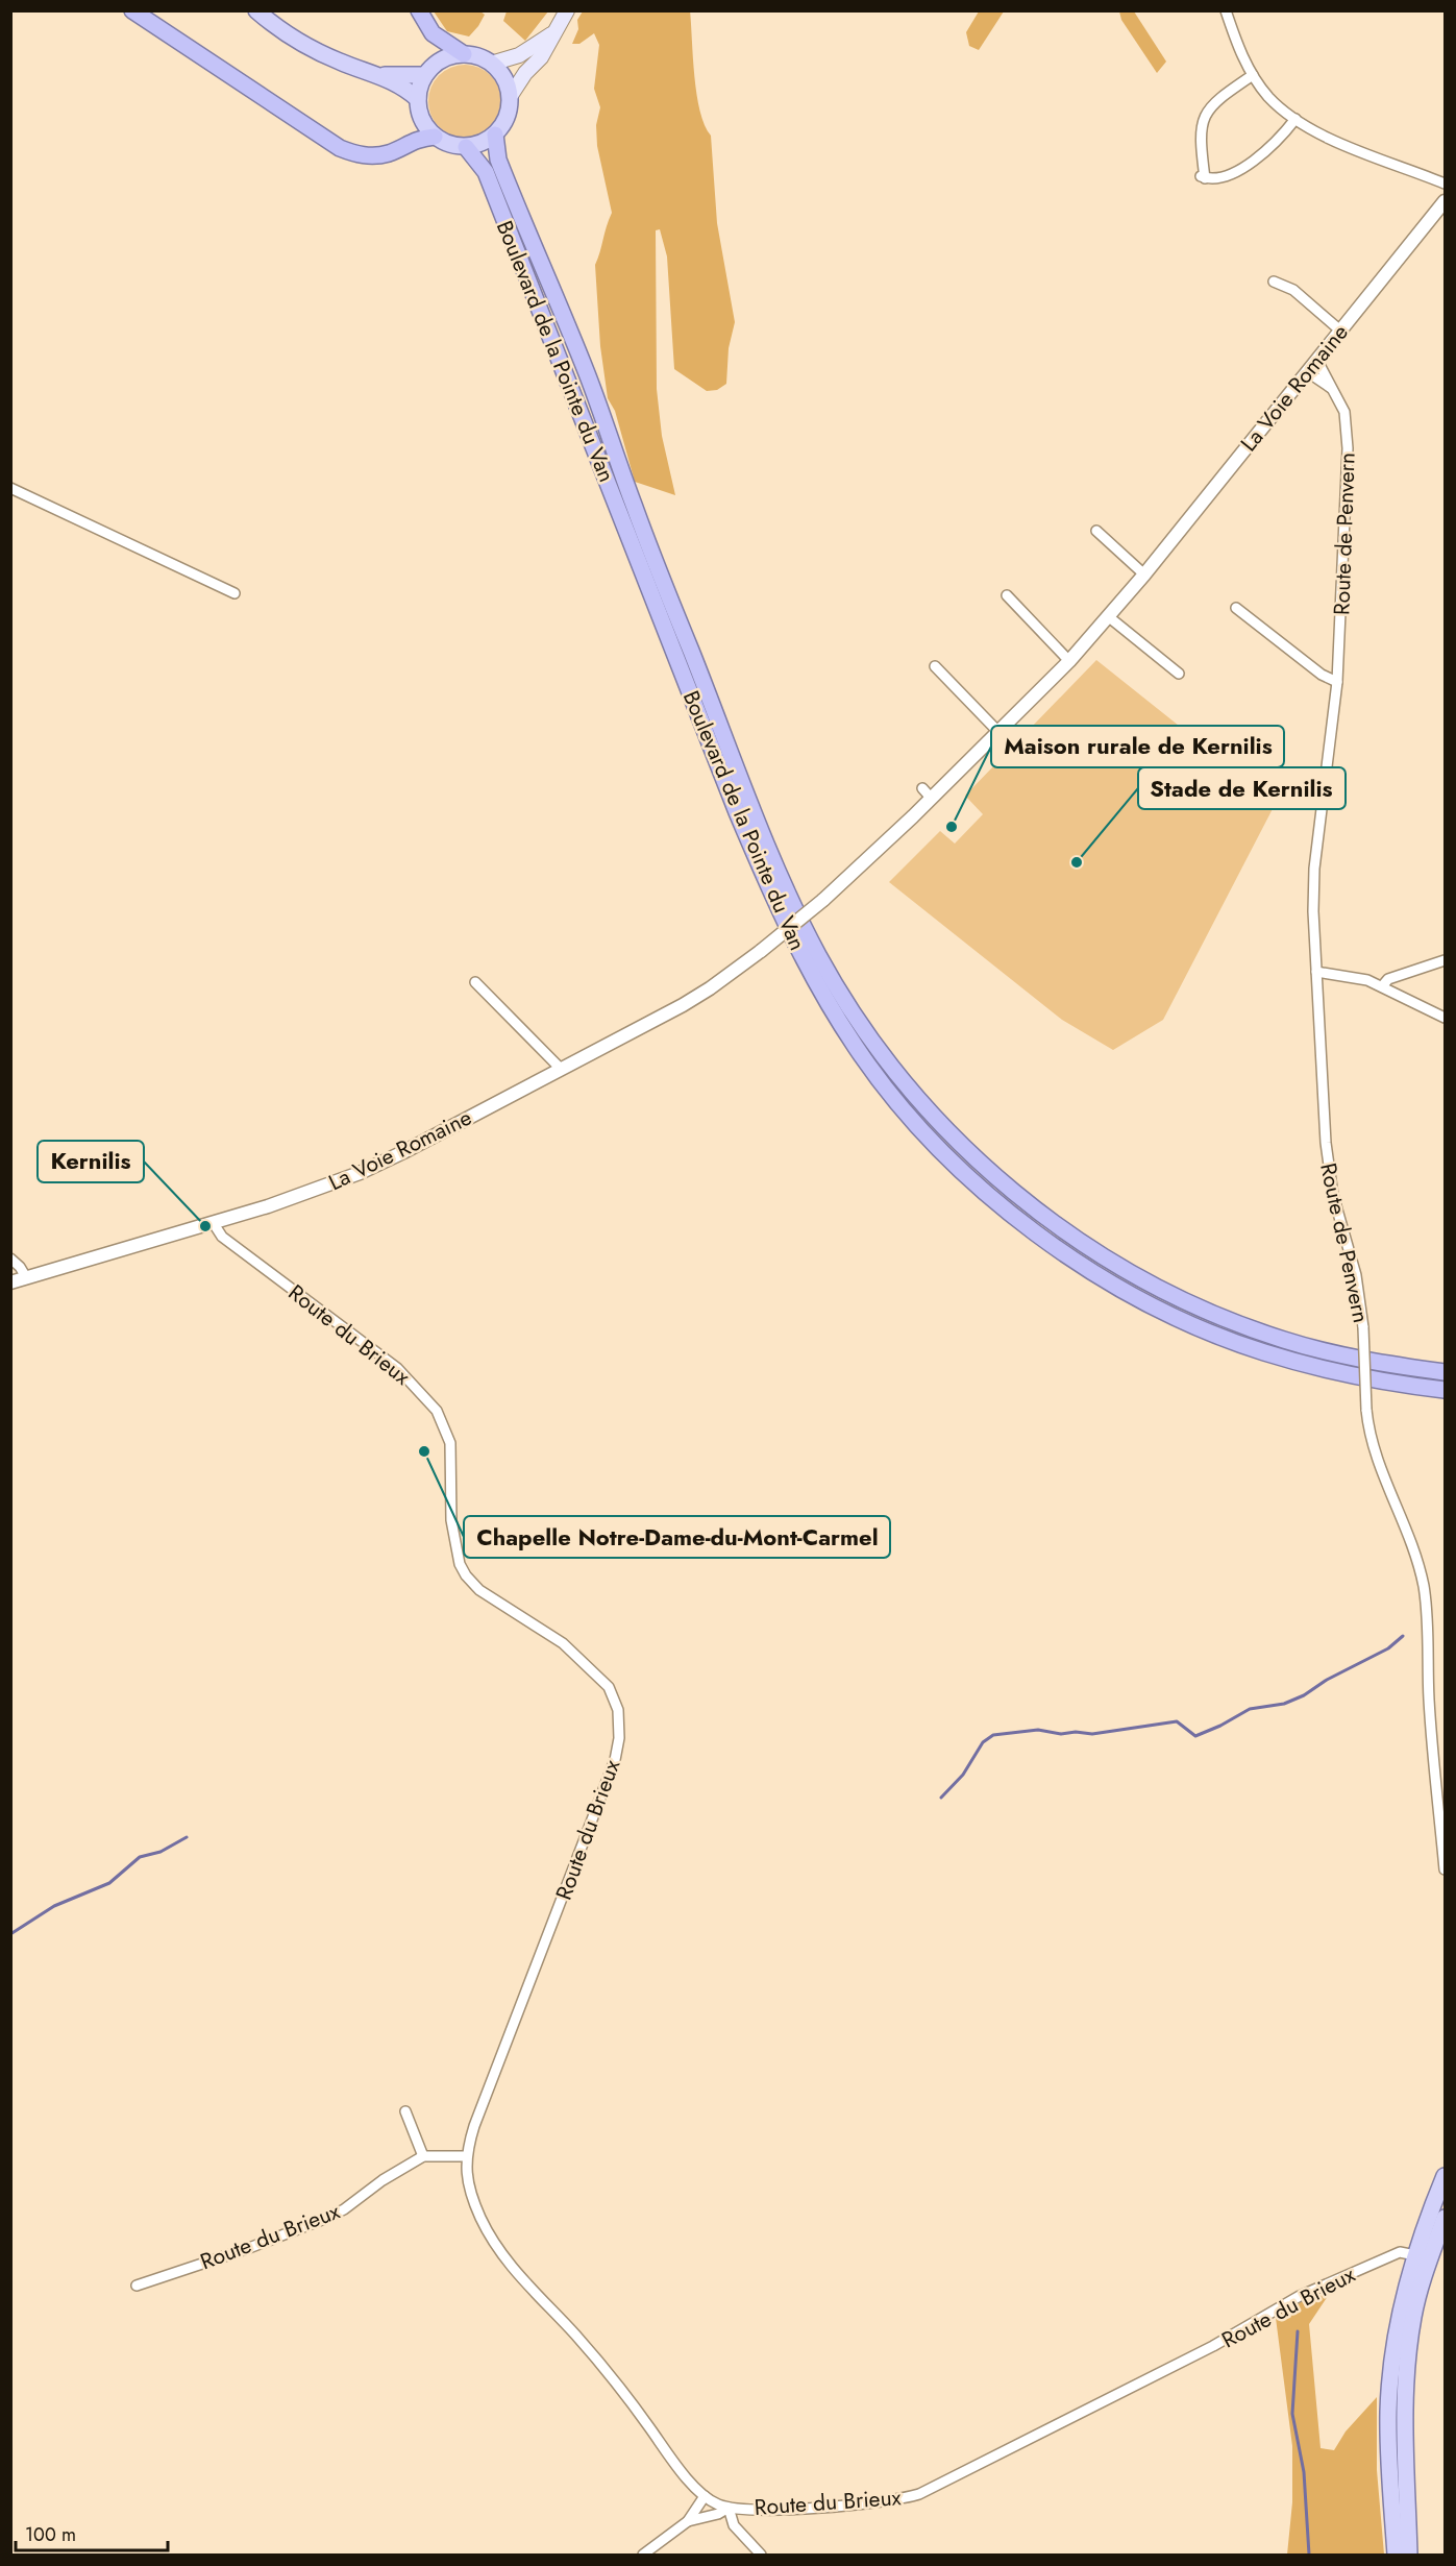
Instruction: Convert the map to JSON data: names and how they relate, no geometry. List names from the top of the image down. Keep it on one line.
{"streets":{"highway":["Boulevard de la Pointe du Van"],"street":["La Voie Romaine","Route de Penvern","Route du Brieux"]},"crossings":[["La Voie Romaine","Route de Penvern"],["La Voie Romaine","Route du Brieux"]],"places":["Maison rurale de Kernilis","Stade de Kernilis","Kernilis","Chapelle Notre-Dame-du-Mont-Carmel"],"scale_bar":"100 m"}
